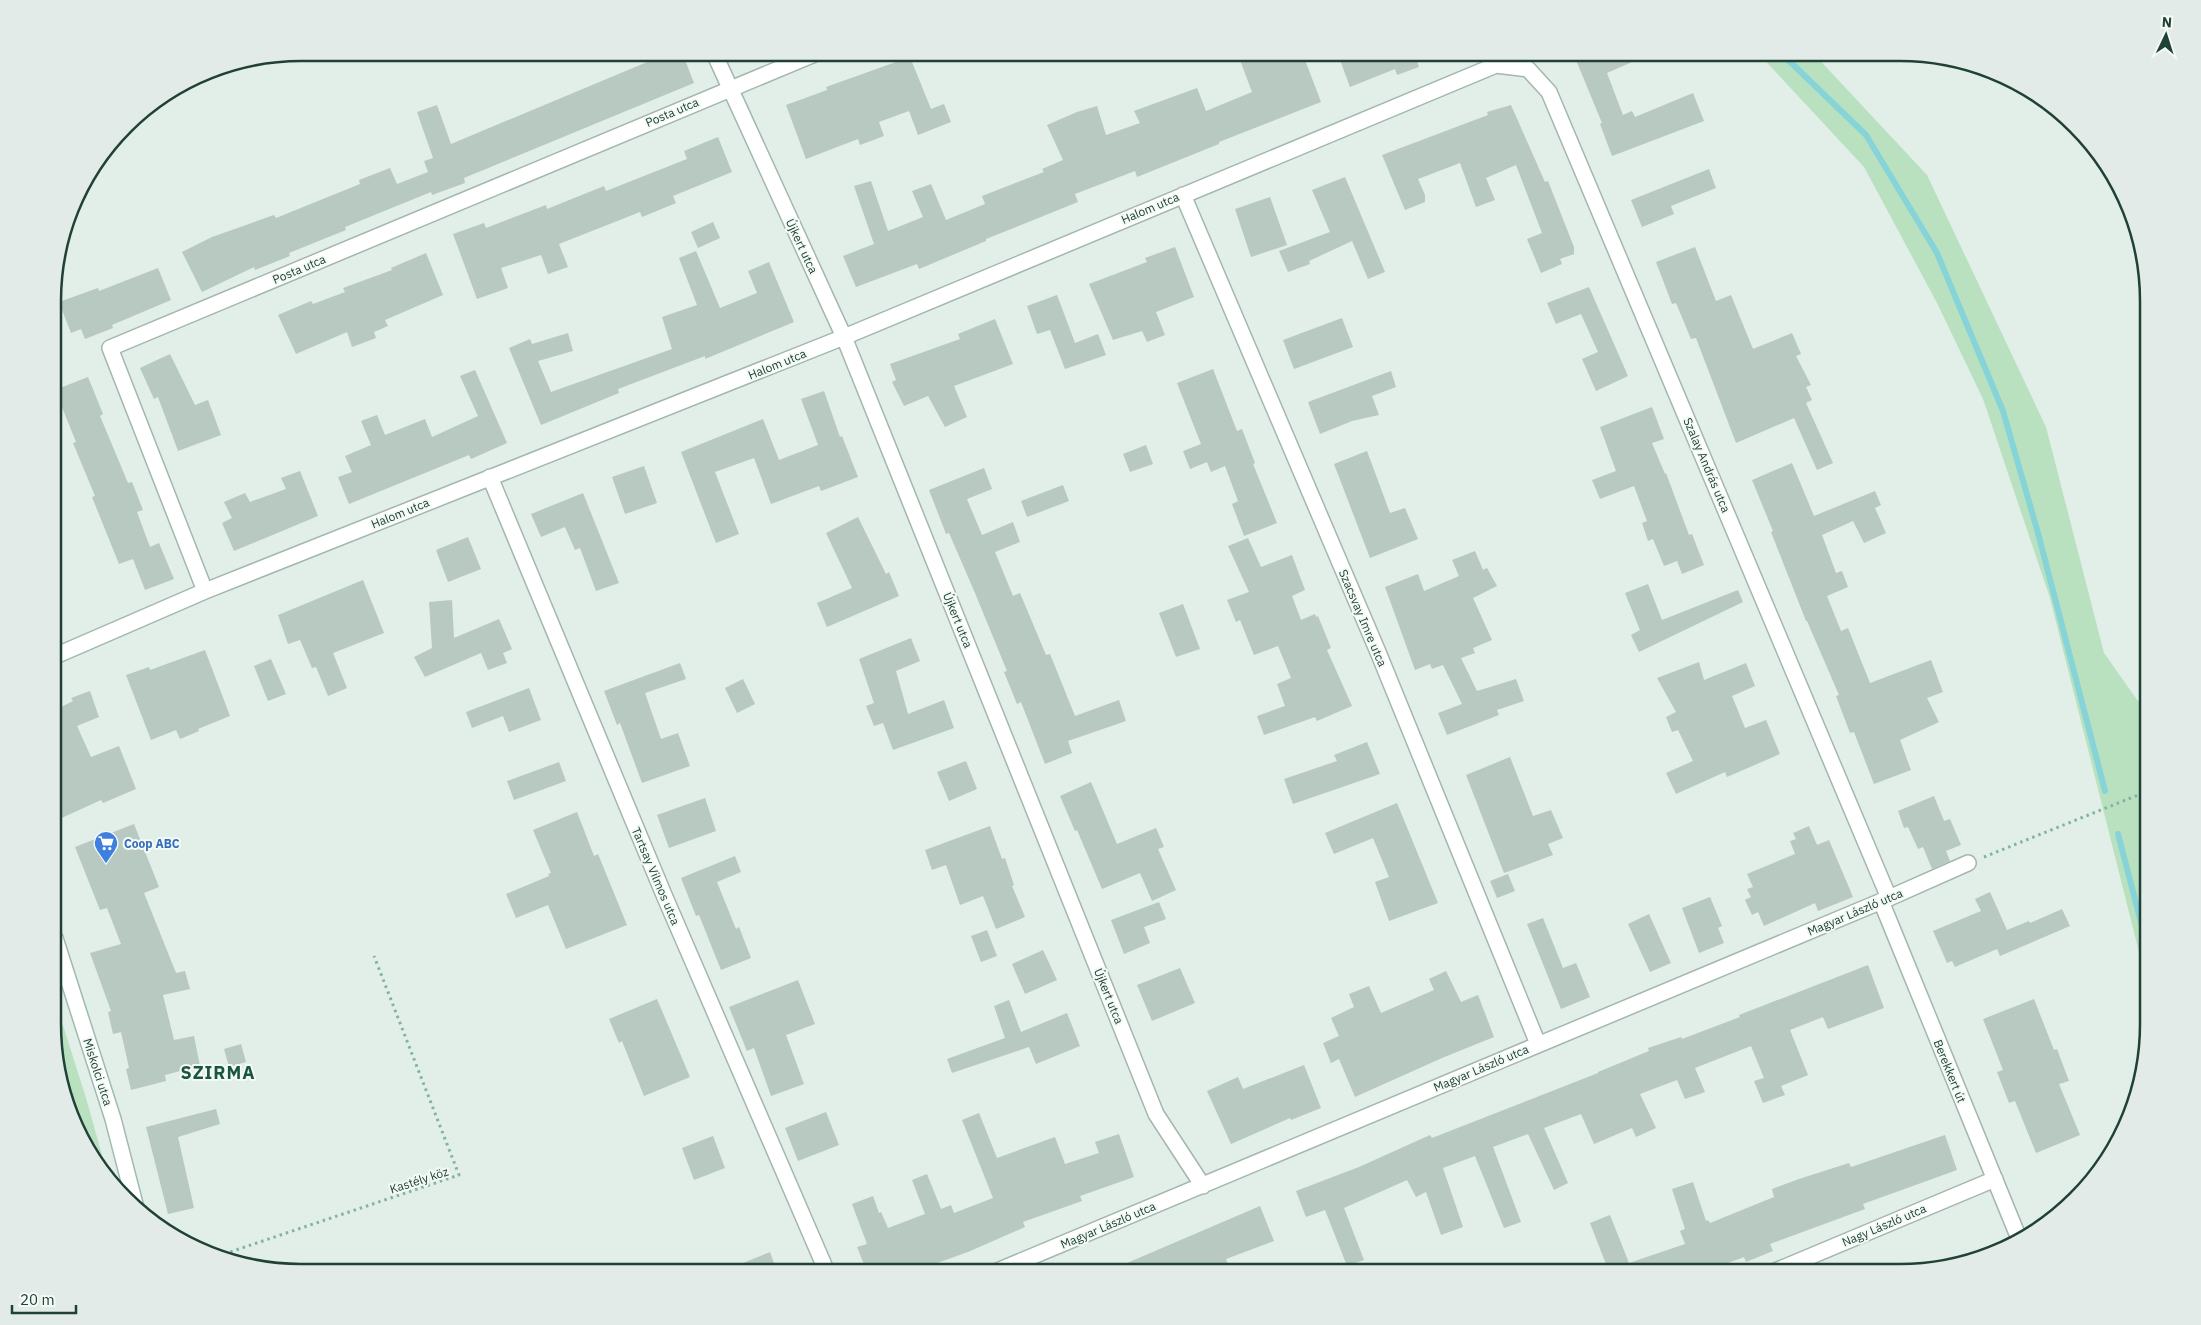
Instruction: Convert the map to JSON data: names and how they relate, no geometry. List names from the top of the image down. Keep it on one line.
{"streets":{"street":["Posta utca","Halom utca","Újkert utca","Szalay András utca","Szacsvay Imre utca","Tartsay Vilmos utca","Magyar László utca","Berekkert út","Miskolci utca","Nagy László utca"],"path":["Kastély köz"]},"crossings":[["Posta utca","Halom utca"],["Posta utca","Újkert utca"],["Halom utca","Újkert utca"],["Halom utca","Szalay András utca"],["Halom utca","Szacsvay Imre utca"],["Halom utca","Tartsay Vilmos utca"],["Újkert utca","Magyar László utca"],["Szalay András utca","Magyar László utca"],["Szalay András utca","Berekkert út"],["Szacsvay Imre utca","Magyar László utca"],["Magyar László utca","Berekkert út"],["Berekkert út","Nagy László utca"]],"districts":["SZIRMA"],"places":{"supermarket":["Coop ABC"]},"scale_bar":"20 m","north":"top"}
